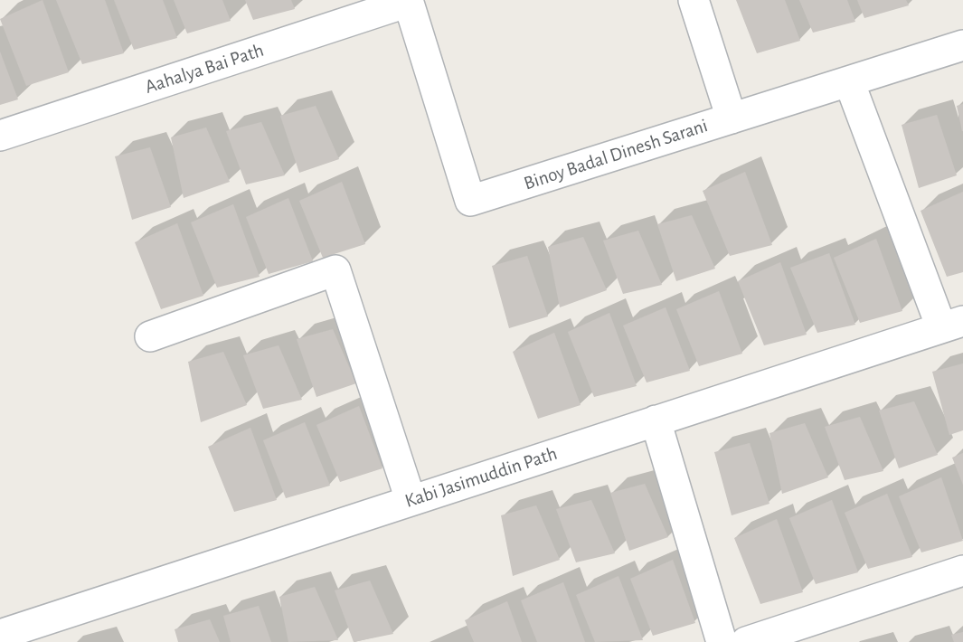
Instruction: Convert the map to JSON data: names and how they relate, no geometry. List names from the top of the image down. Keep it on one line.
{"streets":{"street":["Aahalya Bai Path","Binoy Badal Dinesh Sarani","Kabi Jasimuddin Path"]},"crossings":[["Aahalya Bai Path","Binoy Badal Dinesh Sarani"]]}
